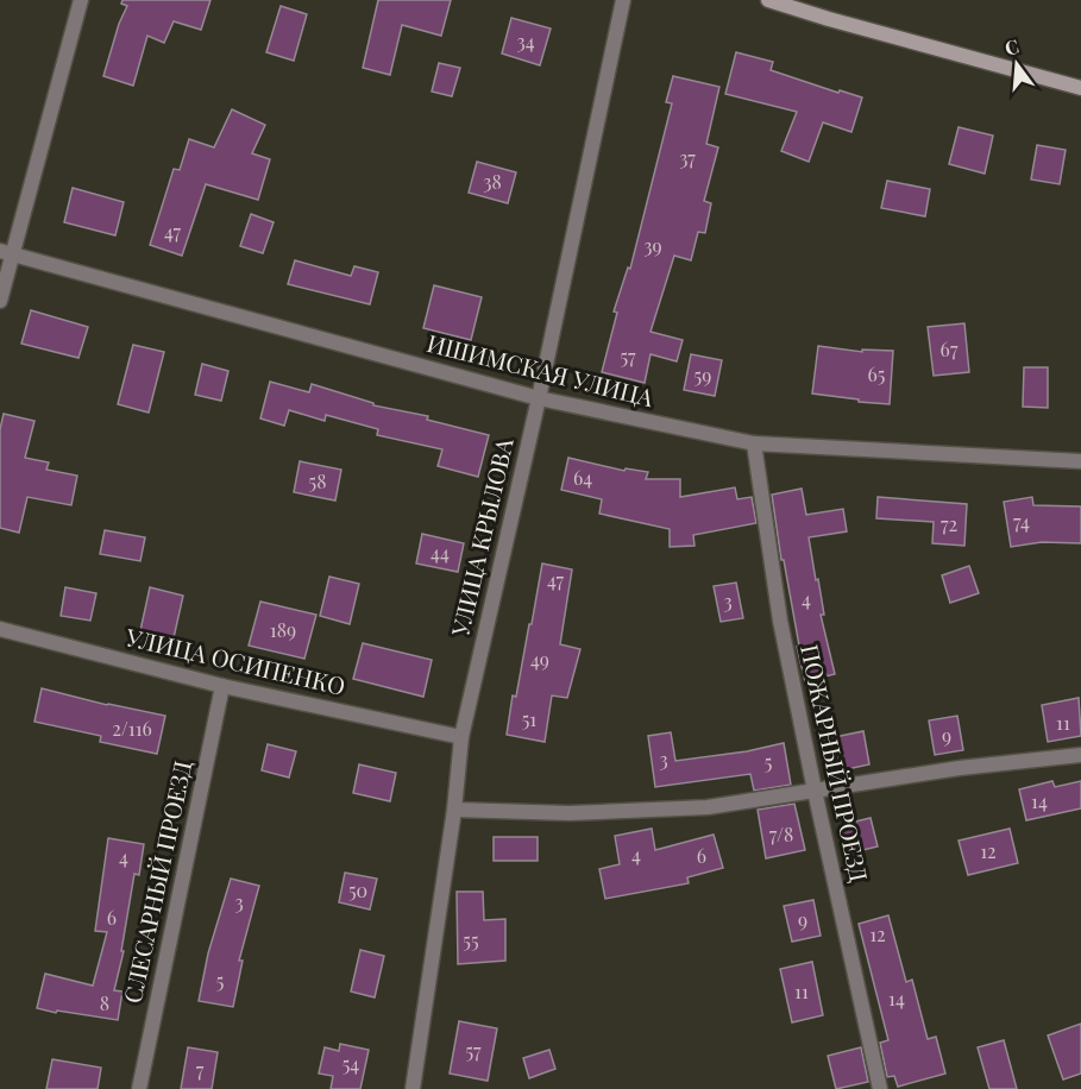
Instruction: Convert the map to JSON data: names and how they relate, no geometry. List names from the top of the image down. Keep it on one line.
{"streets":{"street":["ИШИМСКАЯ УЛИЦА","УЛИЦА КРЫЛОВА","УЛИЦА ОСИПЕНКО","ПОЖАРНЫЙ ПРОЕЗД","СЛЕСАРНЫЙ ПРОЕЗД"]},"crossings":[["ИШИМСКАЯ УЛИЦА","УЛИЦА КРЫЛОВА"],["ИШИМСКАЯ УЛИЦА","ПОЖАРНЫЙ ПРОЕЗД"],["УЛИЦА КРЫЛОВА","УЛИЦА ОСИПЕНКО"],["УЛИЦА ОСИПЕНКО","СЛЕСАРНЫЙ ПРОЕЗД"]],"house_numbers":["34","37","38","47","39","67","57","65","59","64","58","74","72","44","47","4","3","189","49","51","11","2/116","9","3","5","14","7/8","12","4","6","4","50","3","6","9","12","55","5","11","14","8","57","54","7"],"north":"top"}
